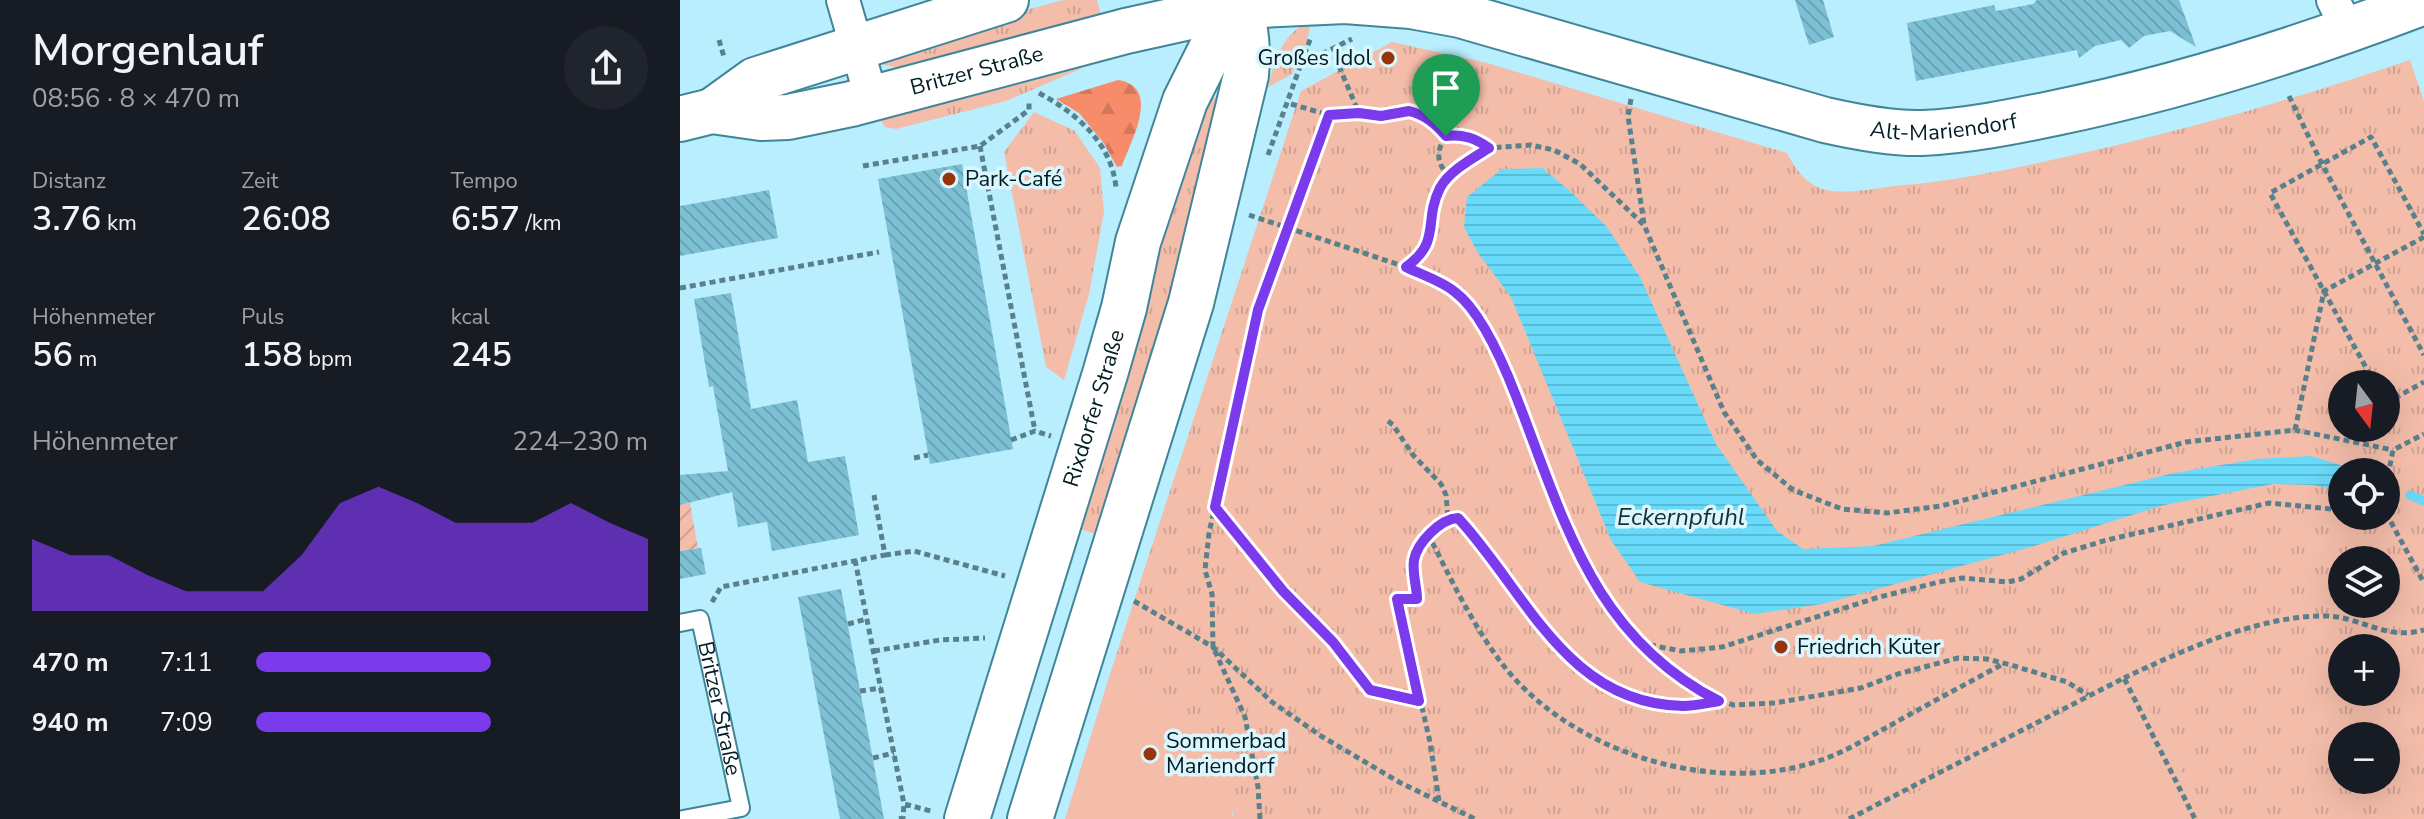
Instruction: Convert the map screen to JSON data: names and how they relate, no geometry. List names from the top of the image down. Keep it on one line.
{"streets":{"main road":["Britzer Straße","Alt-Mariendorf","Rixdorfer Straße"]},"crossings":[["Britzer Straße","Alt-Mariendorf"],["Britzer Straße","Rixdorfer Straße"]],"water":["Eckernpfuhl"],"places":["Großes Idol","Park-Café","Friedrich Küter","Sommerbad Mariendorf"],"north":"bottom","page":{"heading":["Morgenlauf","08:56 · 8 × 470 m"],"stats":[["Distanz","3.76 km"],["Zeit","26:08"],["Tempo","6:57 /km"],["Höhenmeter","56 m"],["Puls","158 bpm"],["kcal","245"]],"map_buttons":["+","−"],"chart":["Höhenmeter","224–230 m"],"list":[{"name":"470 m","note":"7:11"},{"name":"940 m","note":"7:09"}]}}
